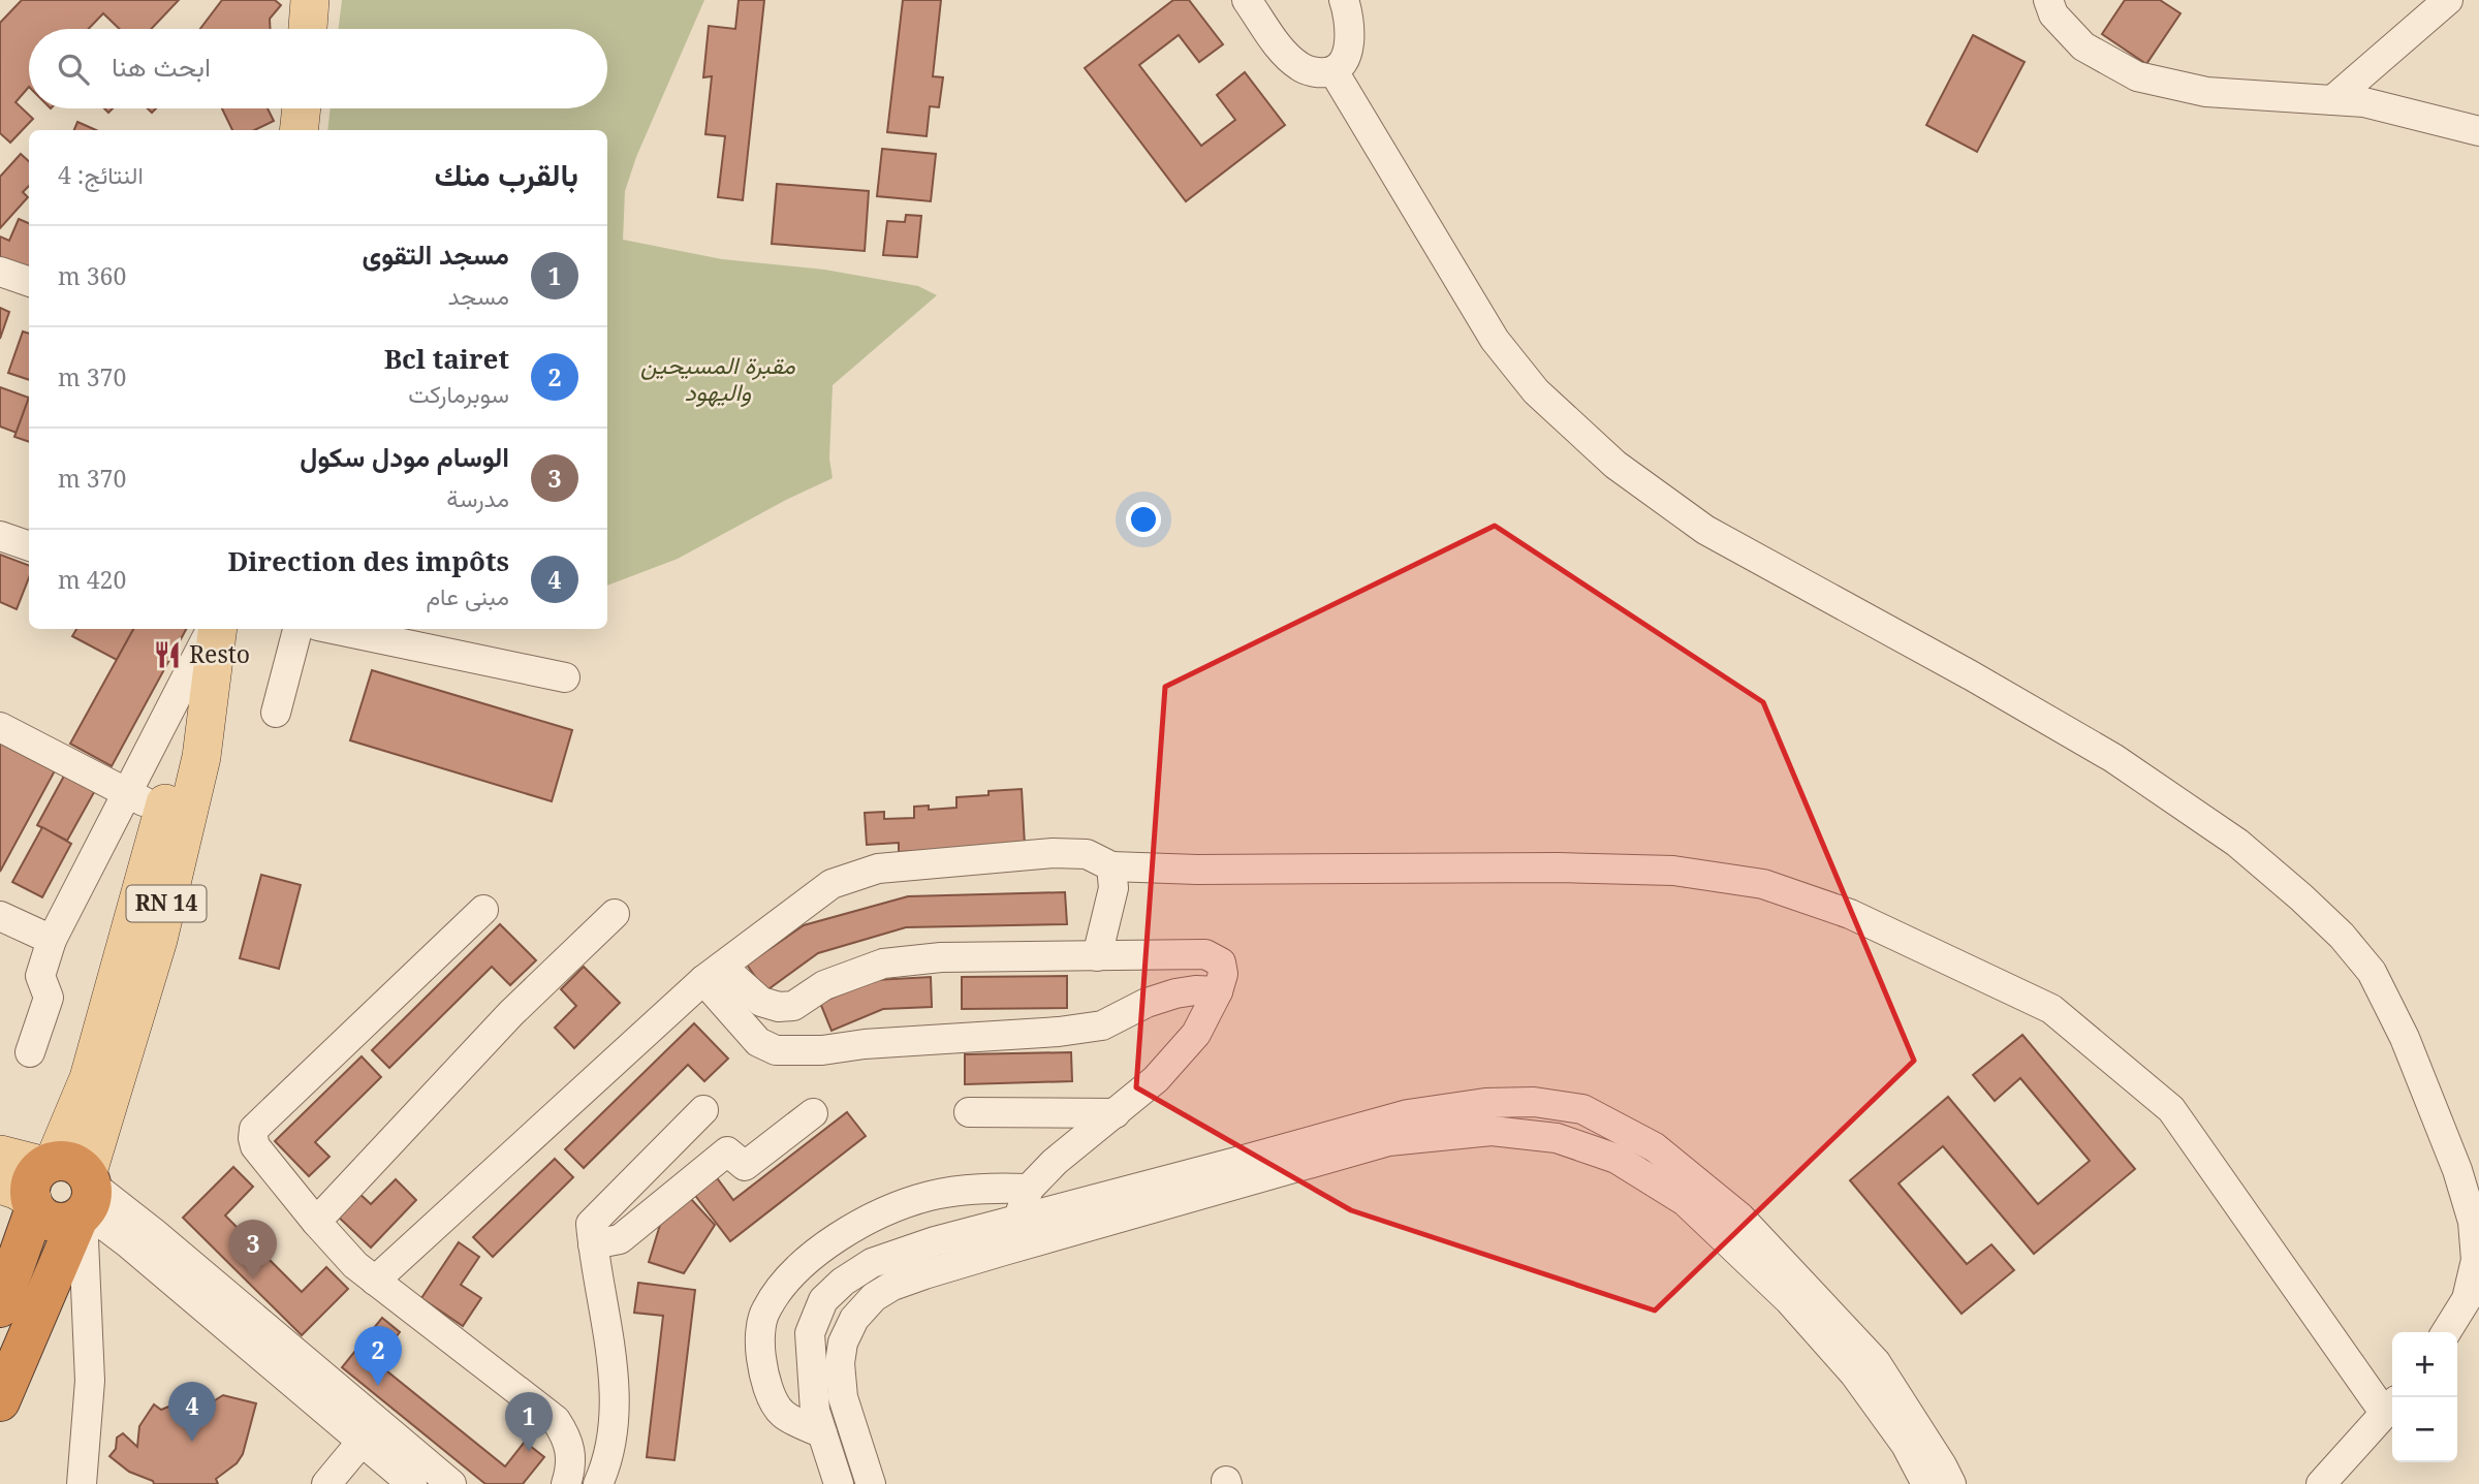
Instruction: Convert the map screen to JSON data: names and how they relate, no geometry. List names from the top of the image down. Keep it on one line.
{"streets":{"highway":["RN 14"]},"parks":["مقبرة المسيحين واليهود"],"places":{"restaurant":["Resto"]},"page":{"search":"ابحث هنا","heading":["بالقرب منك","النتائج: 4"],"list":[{"mark":"1","name":"مسجد التقوى","note":"مسجد","value":"360 m"},{"mark":"2","name":"Bcl tairet","note":"سوبرماركت","value":"370 m"},{"mark":"3","name":"الوسام مودل سكول","note":"مدرسة","value":"370 m"},{"mark":"4","name":"Direction des impôts","note":"مبنى عام","value":"420 m"}],"pins":["3","2","4","1"],"map_buttons":["+","−"]}}
